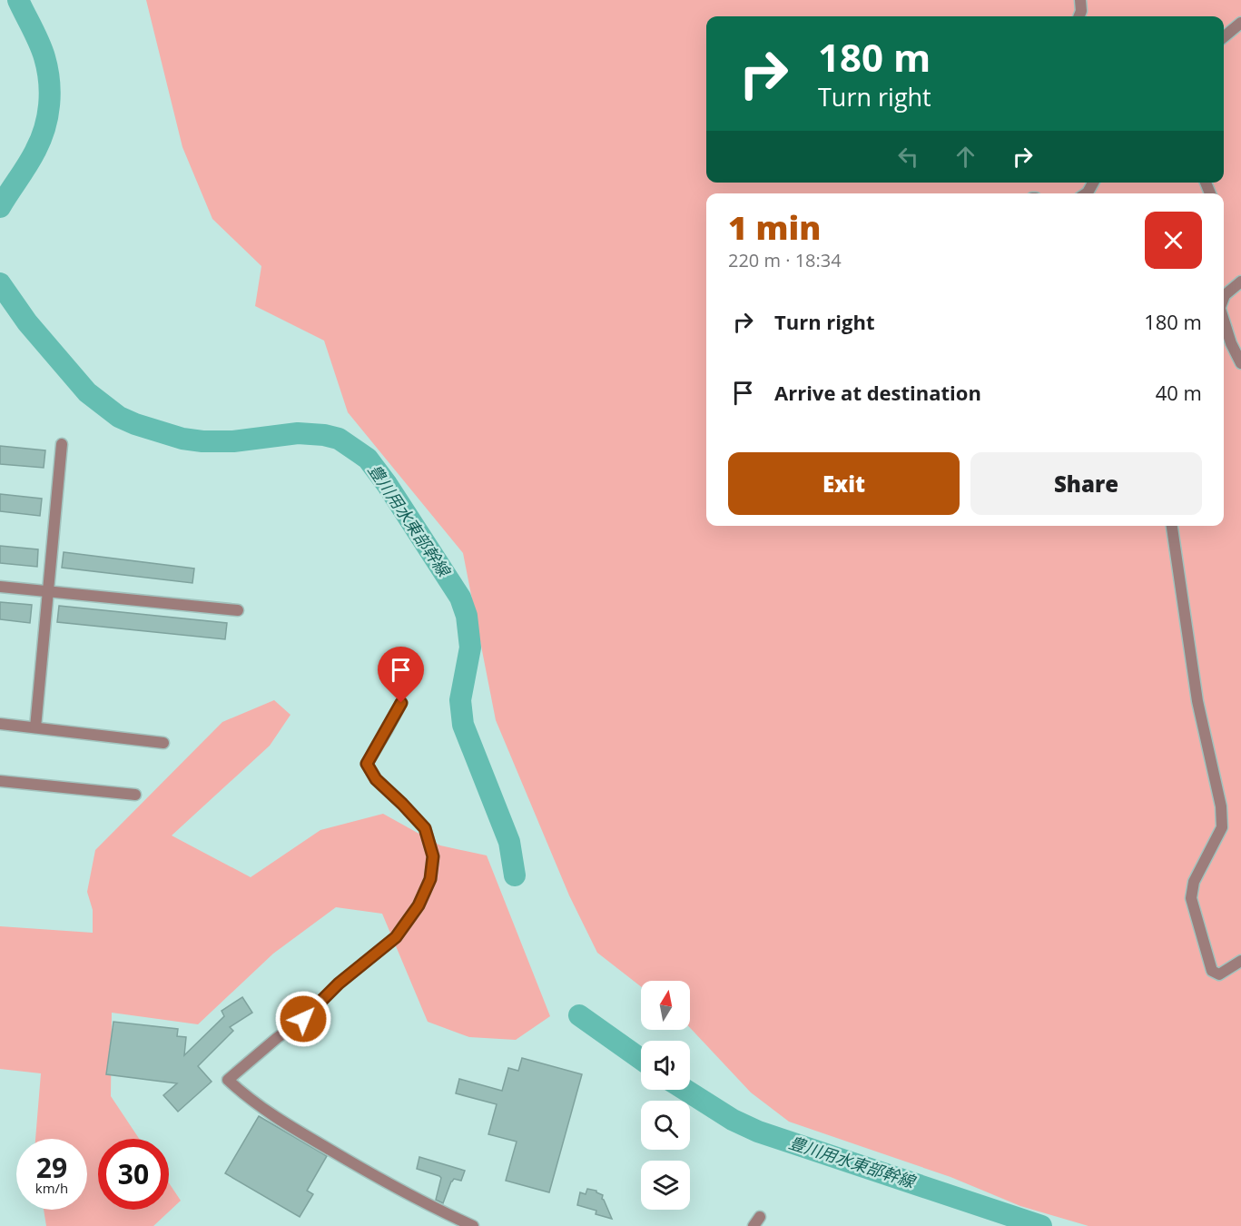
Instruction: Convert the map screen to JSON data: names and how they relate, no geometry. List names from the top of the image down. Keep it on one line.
{"water":["豊川用水東部幹線"],"north":"top","page":{"turn":["180 m","Turn right"],"heading":["1 min","220 m · 18:34"],"list":[{"name":"Turn right","value":"180 m"},{"name":"Arrive at destination","value":"40 m"}],"buttons":["Exit","Share"],"speed":"29 km/h","limit":"30"}}
